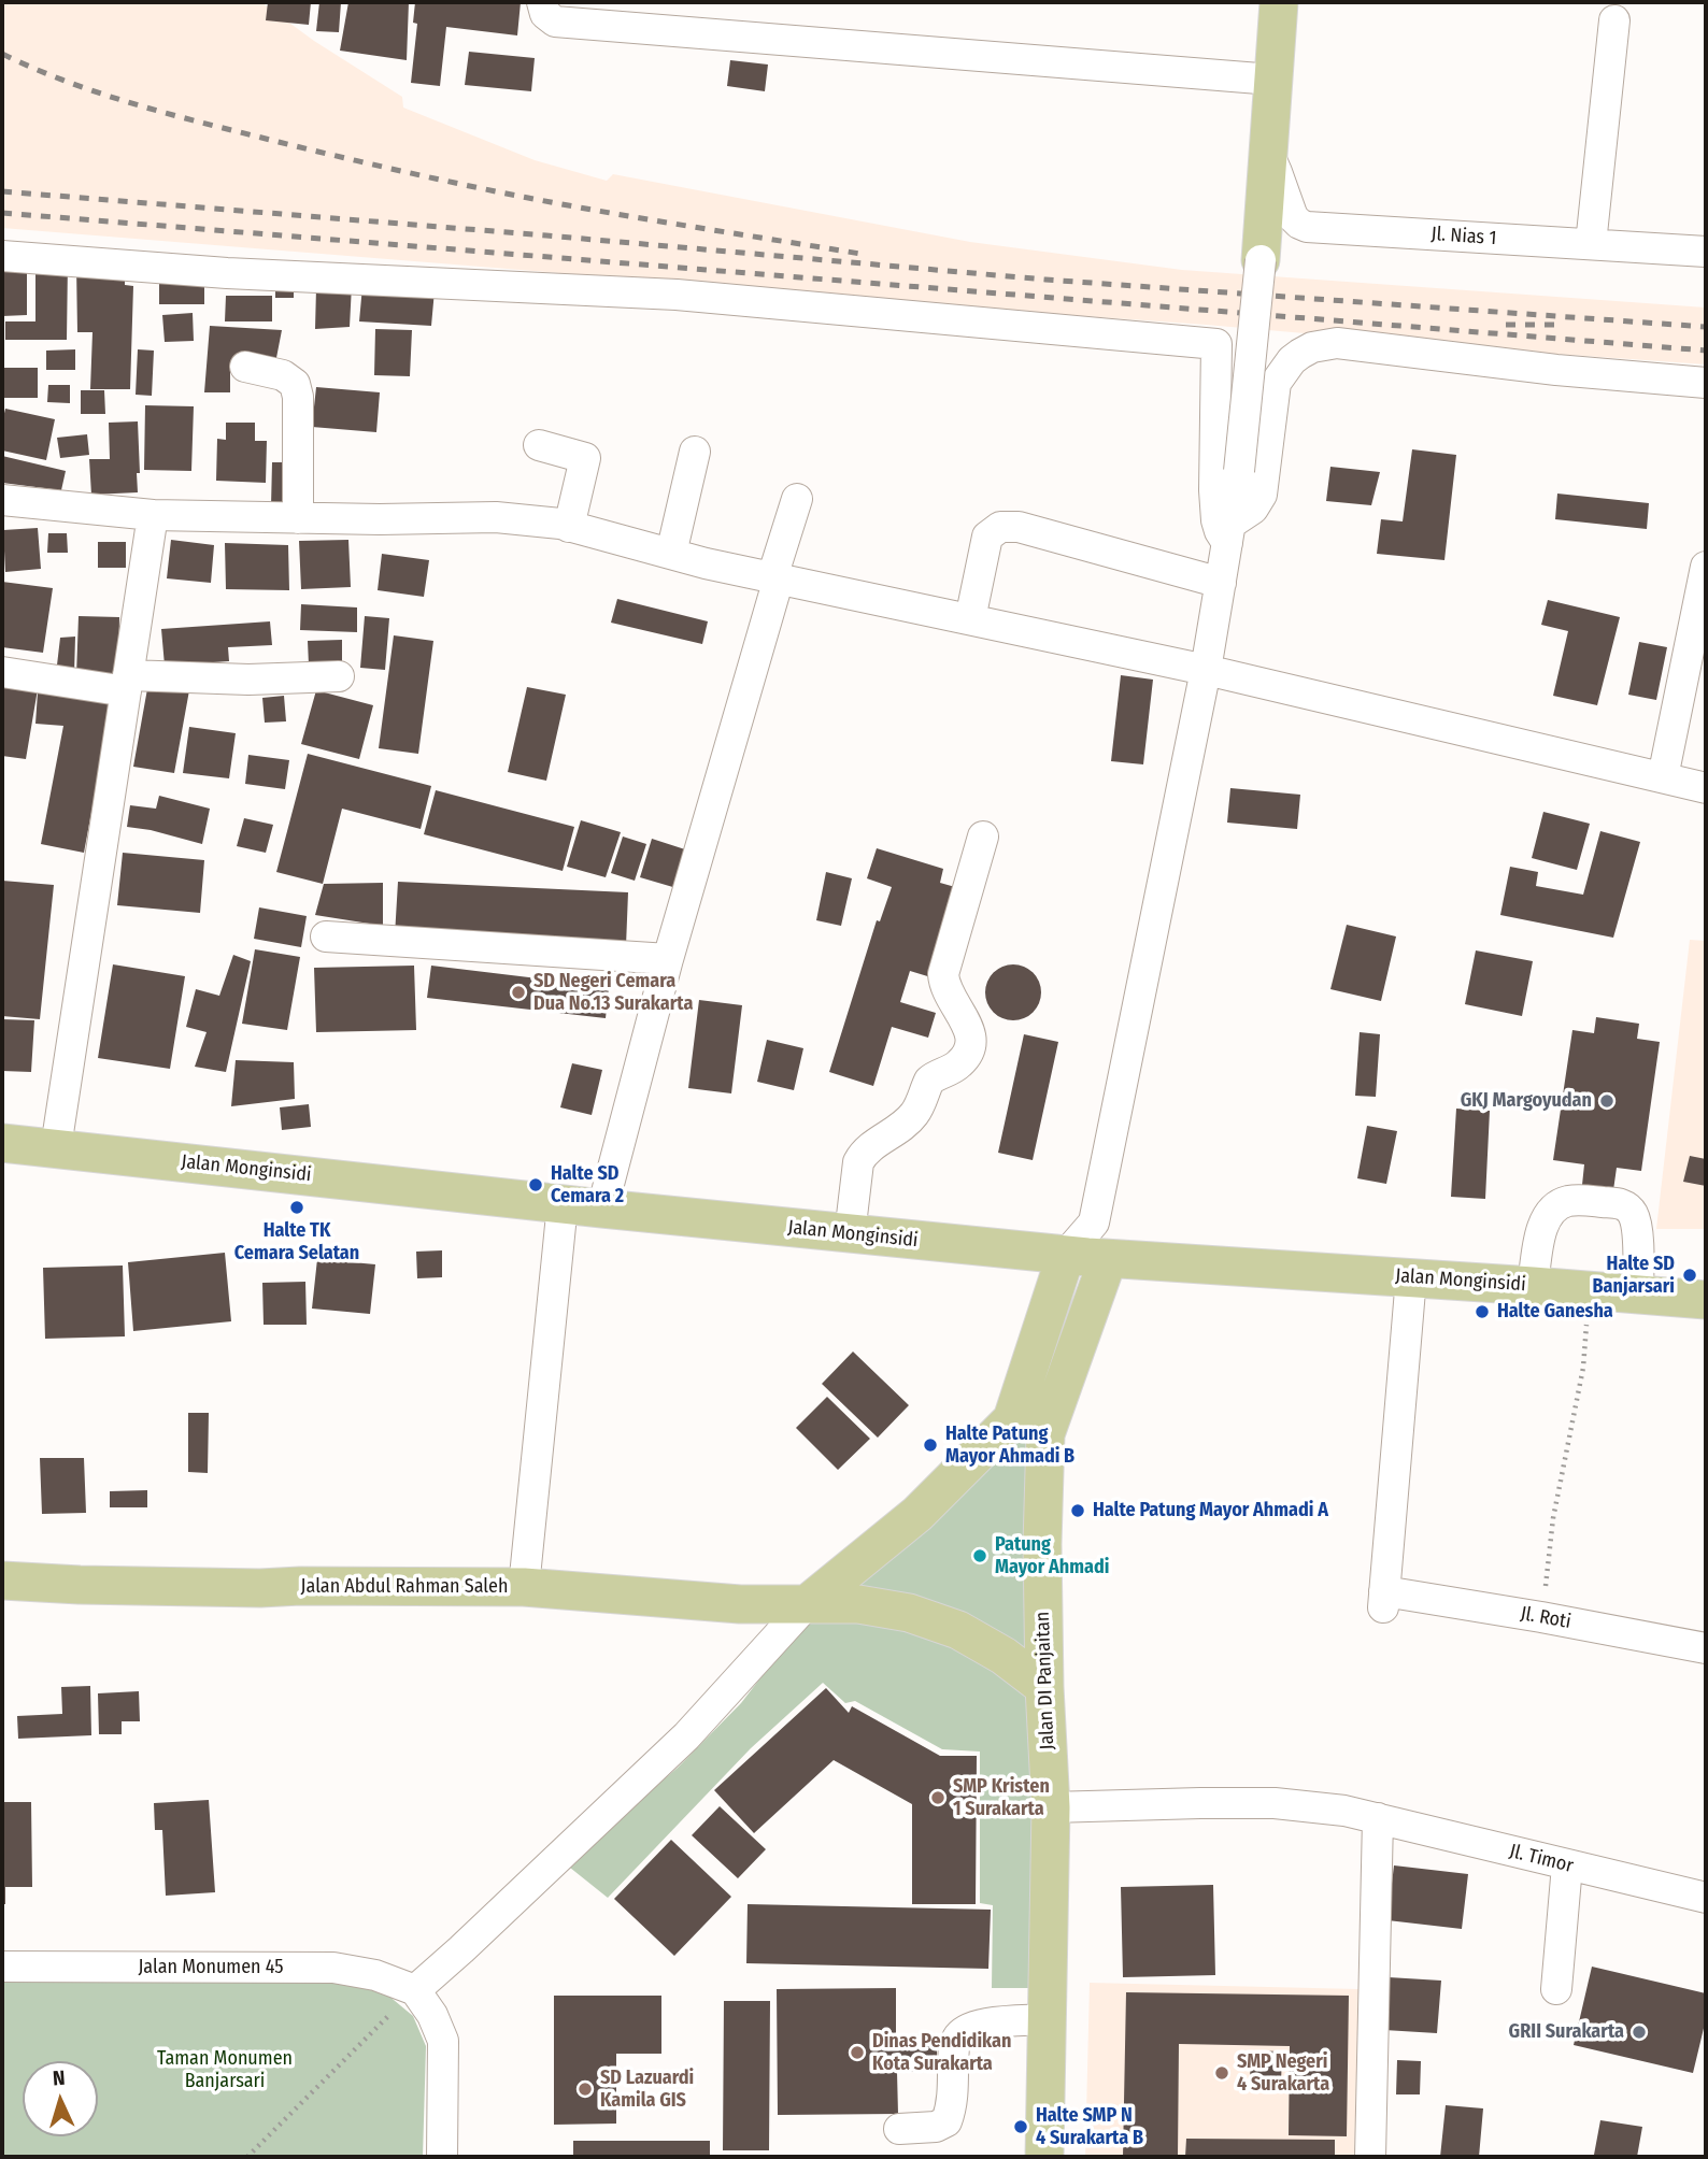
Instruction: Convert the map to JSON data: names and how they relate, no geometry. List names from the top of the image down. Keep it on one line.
{"streets":{"main road":["Jalan Monginsidi","Jalan Abdul Rahman Saleh","Jalan DI Panjaitan"],"street":["Jl. Nias 1","Jl. Roti","Jl. Timor","Jalan Monumen 45"]},"crossings":[["Jalan Monginsidi","Jl. Roti"],["Jalan Monginsidi","Jalan DI Panjaitan"],["Jalan Abdul Rahman Saleh","Jalan DI Panjaitan"],["Jalan DI Panjaitan","Jl. Timor"]],"parks":["Taman Monumen Banjarsari"],"places":["SD Negeri Cemara Dua No.13 Surakarta","GKJ Margoyudan","Halte SD Cemara 2","Halte TK Cemara Selatan","Halte SD Banjarsari","Halte Ganesha","Halte Patung Mayor Ahmadi B","Halte Patung Mayor Ahmadi A","Patung Mayor Ahmadi","SMP Kristen 1 Surakarta","GRII Surakarta","Dinas Pendidikan Kota Surakarta","SMP Negeri 4 Surakarta","SD Lazuardi Kamila GIS","Halte SMP N 4 Surakarta B"],"north":"top"}
